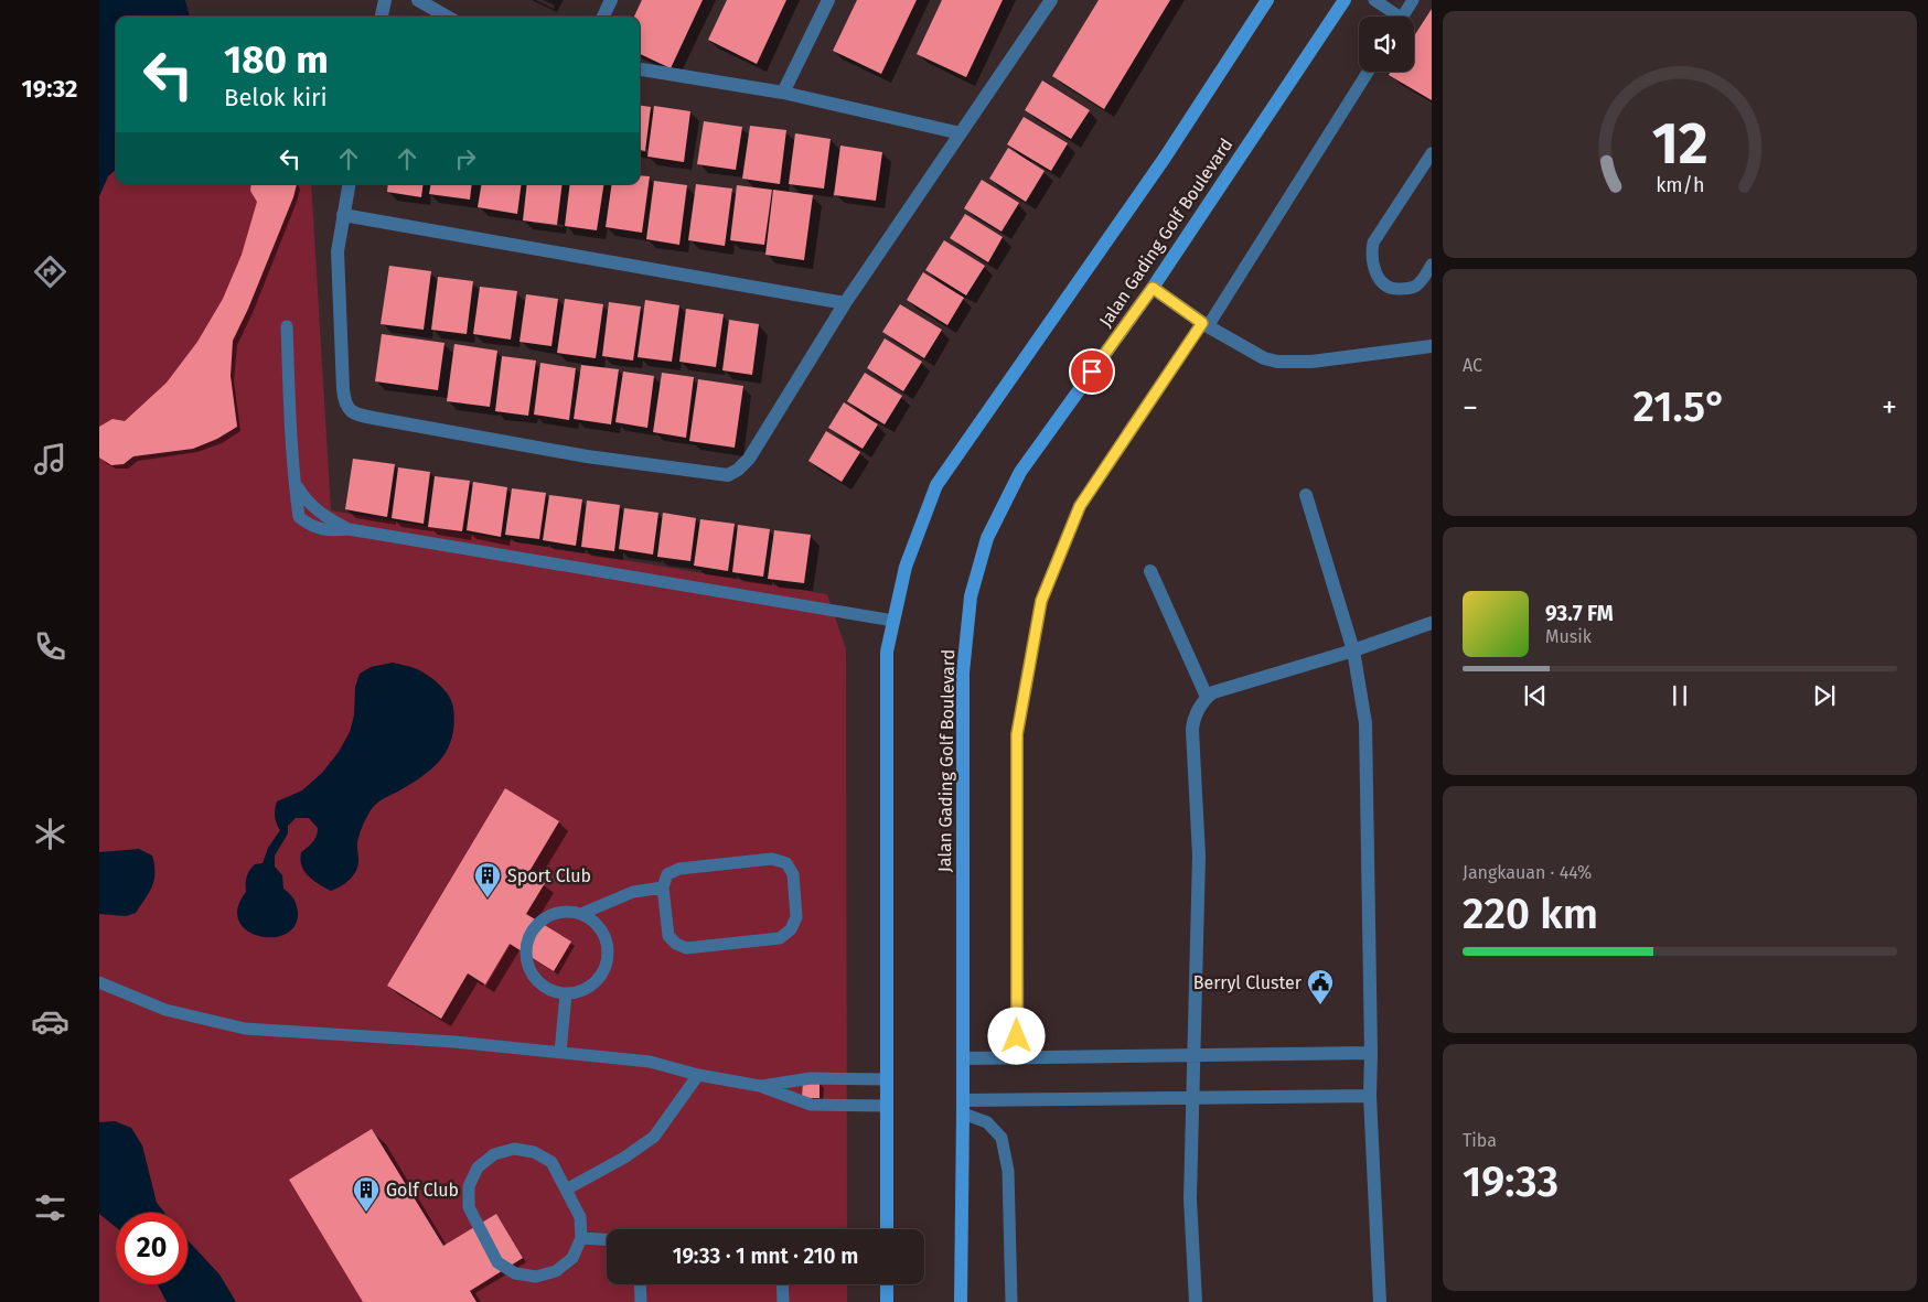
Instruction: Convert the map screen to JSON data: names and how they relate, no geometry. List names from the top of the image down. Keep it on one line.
{"streets":{"main road":["Jalan Gading Golf Boulevard"]},"places":{"building":["Sport Club","Golf Club"],"public building":["Berryl Cluster"]},"page":{"tabs":"19:32","turn":["180 m","Belok kiri"],"tile":["AC",["Jangkauan · 44%","220 km"],["Tiba","19:33"]],"heat":["−","21.5°","+"],"song":["93.7 FM","Musik"],"limit":"20","trip":"19:33 · 1 mnt · 210 m","gauge":["12","km/h"]}}
